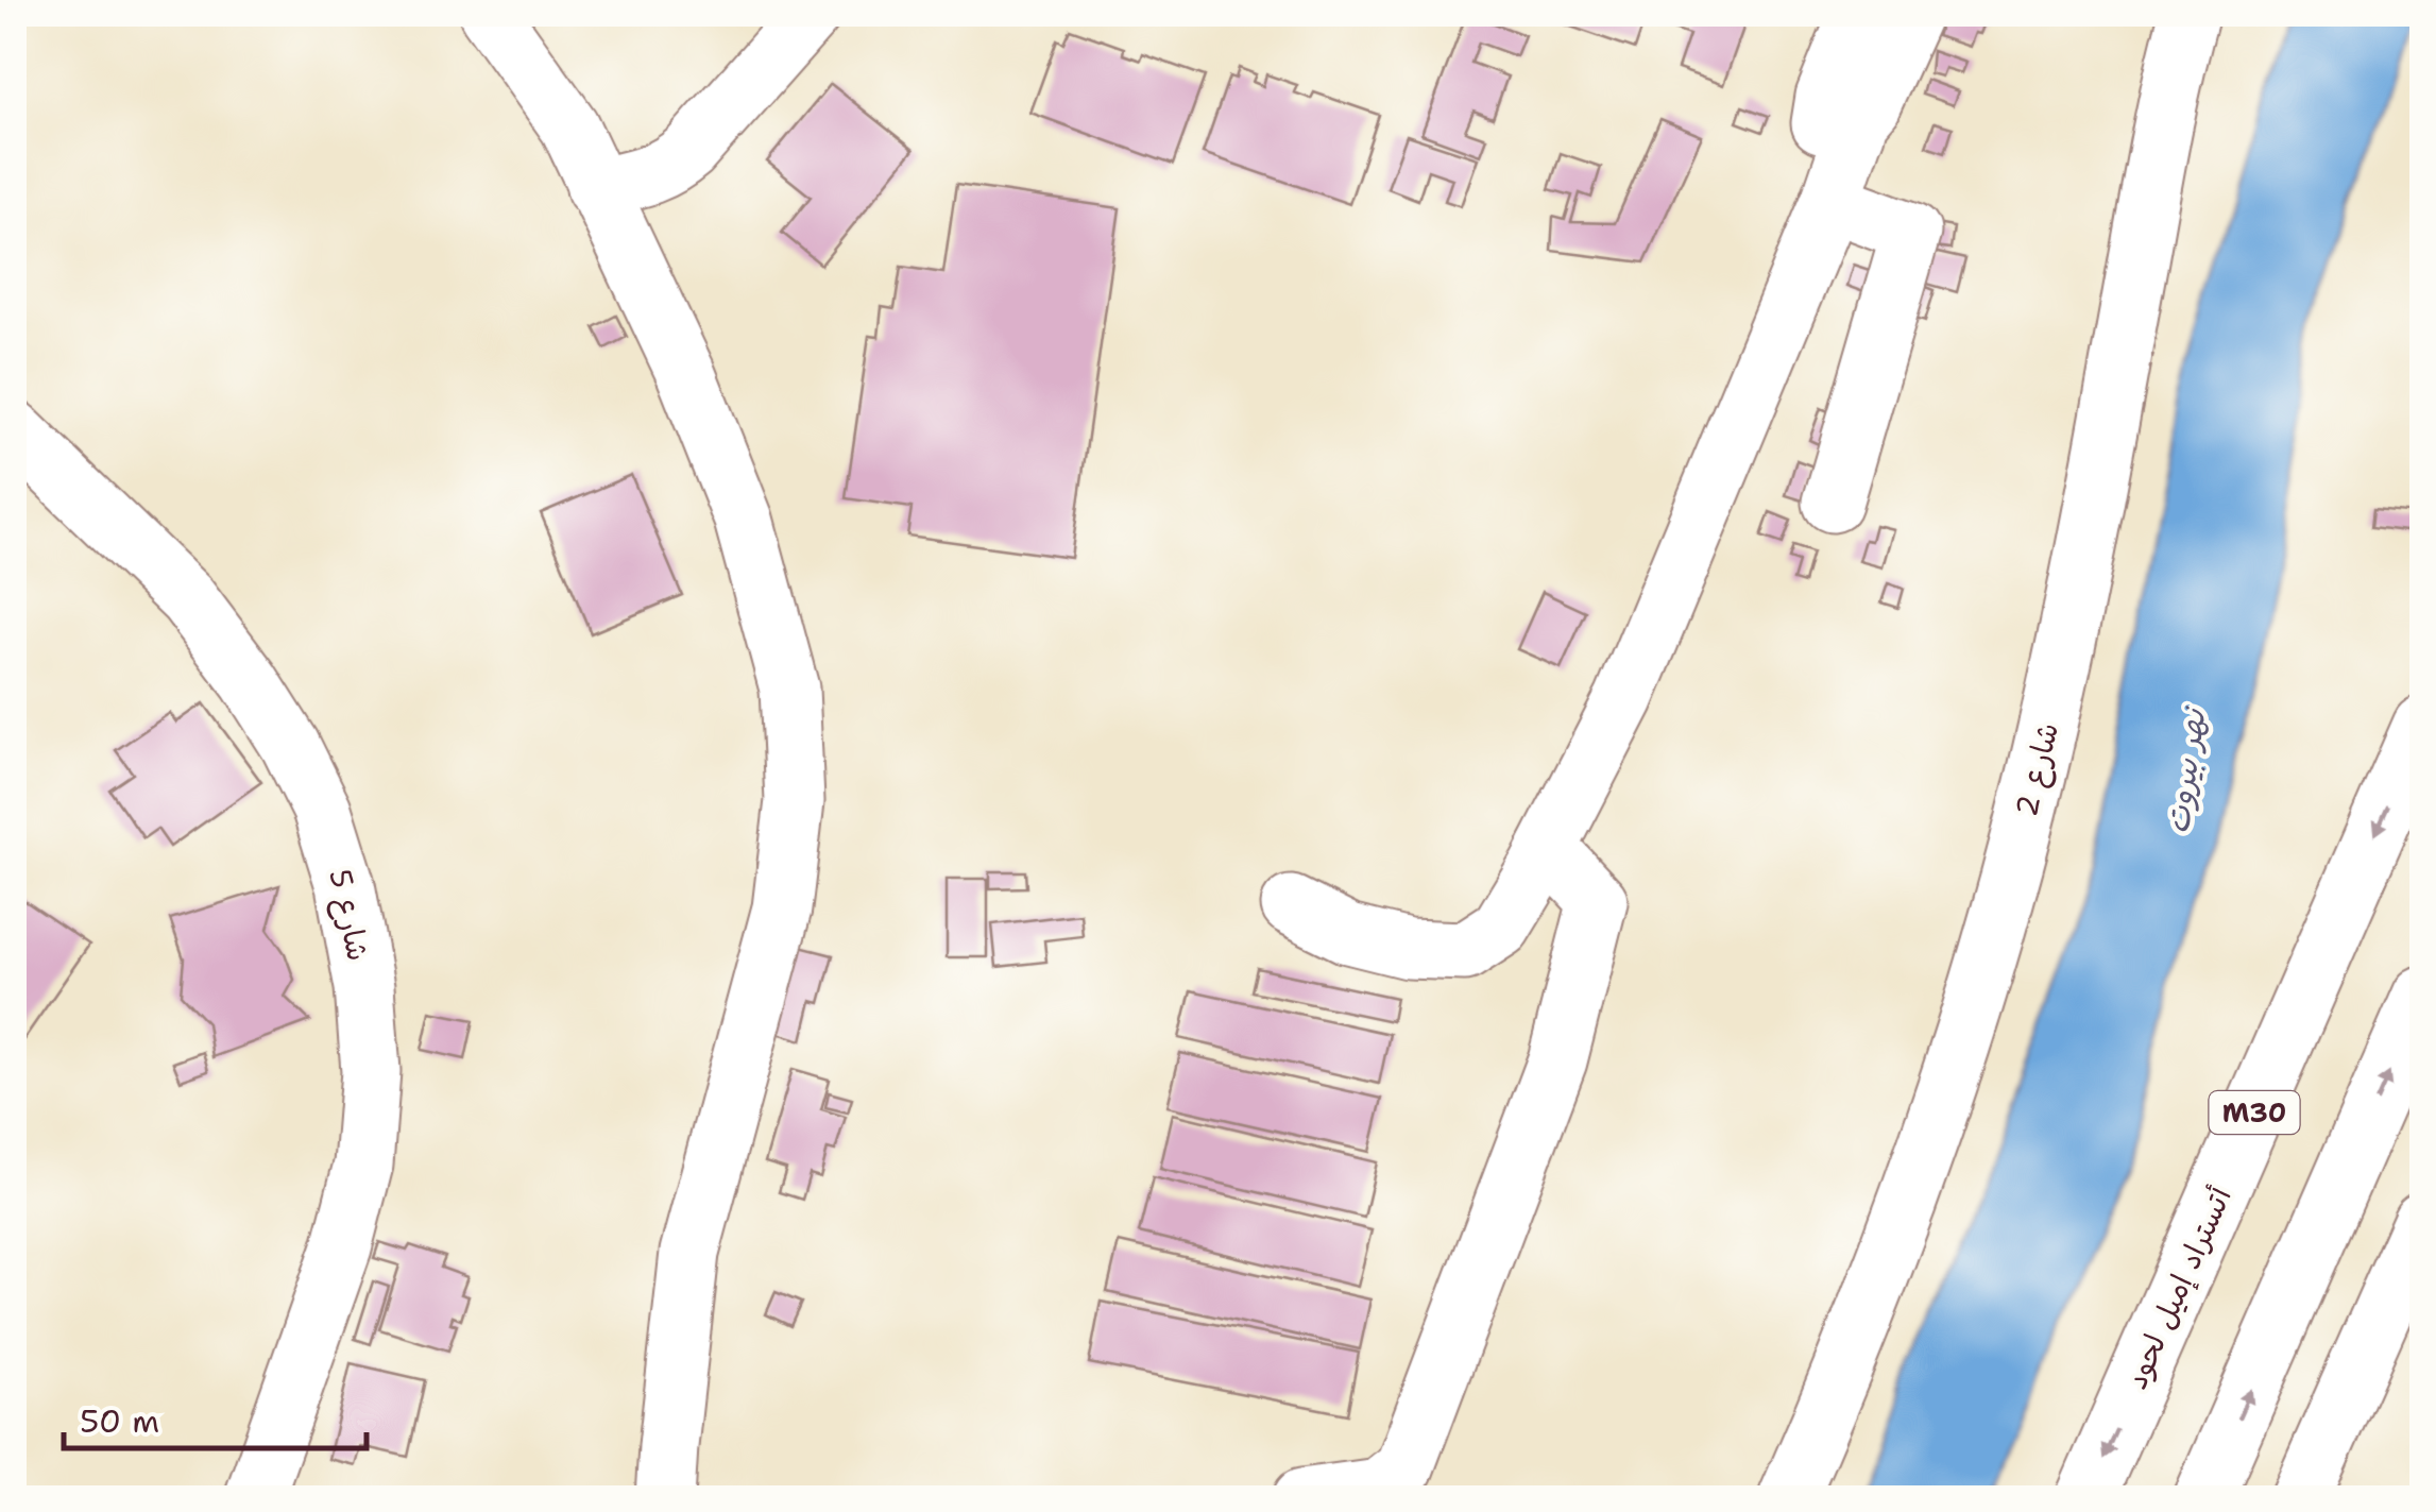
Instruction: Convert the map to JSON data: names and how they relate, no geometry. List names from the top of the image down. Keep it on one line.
{"streets":{"main road":["شارع 2","شارع 5","M30","أتستراد إميل لحود"]},"water":["نهر بيروت"],"scale_bar":"50 m"}
